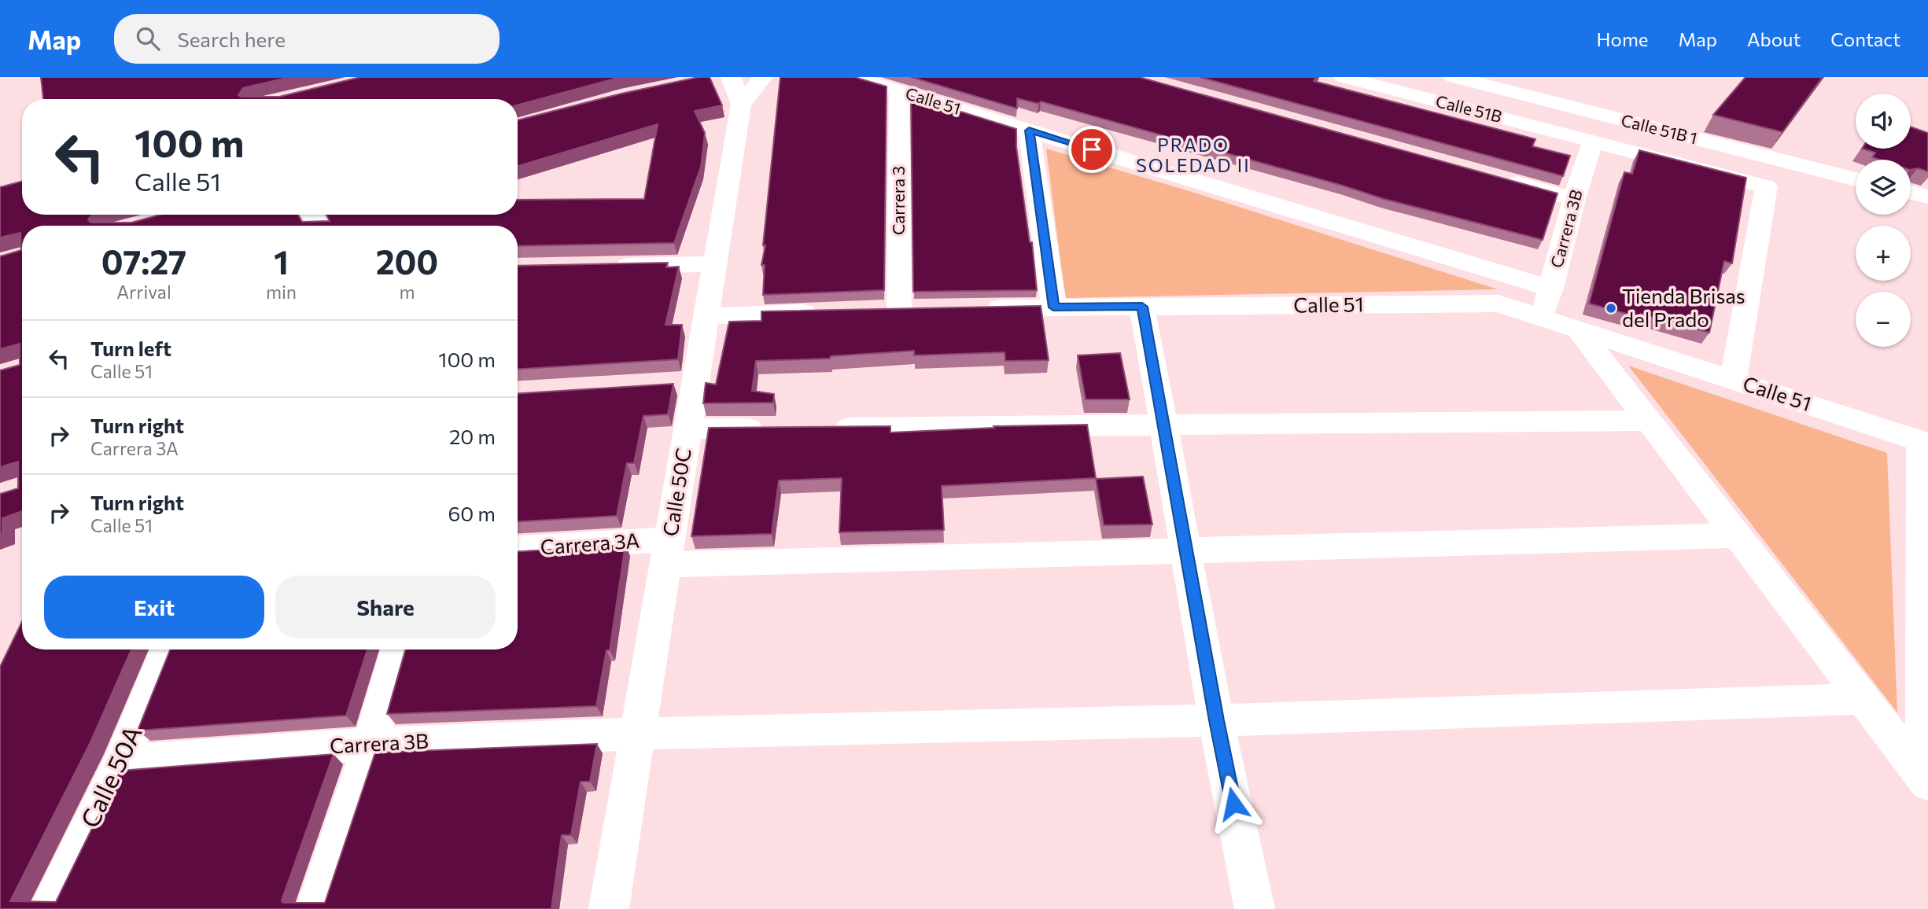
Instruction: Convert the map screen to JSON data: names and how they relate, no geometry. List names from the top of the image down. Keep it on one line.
{"streets":{"street":["Calle 51","Calle 51B","Calle 51B 1","Carrera 3","Carrera 3B","Calle 50C","Carrera 3A","Calle 50A"]},"crossings":[["Calle 51","Calle 51B"],["Calle 51","Carrera 3"],["Calle 51","Carrera 3B"],["Calle 51B","Carrera 3B"],["Carrera 3B","Calle 50C"],["Carrera 3B","Calle 50A"],["Calle 50C","Carrera 3A"]],"districts":["PRADO SOLEDAD II"],"places":["Tienda Brisas del Prado"],"page":{"header":"Map","search":"Search here","nav":["Home","Map","About","Contact"],"map_buttons":["+","−"],"turn":["100 m","Calle 51"],"eta":["07:27","Arrival","1","min","200","m"],"list":[{"name":"Turn left","note":"Calle 51","value":"100 m"},{"name":"Turn right","note":"Carrera 3A","value":"20 m"},{"name":"Turn right","note":"Calle 51","value":"60 m"}],"buttons":["Exit","Share"]}}
